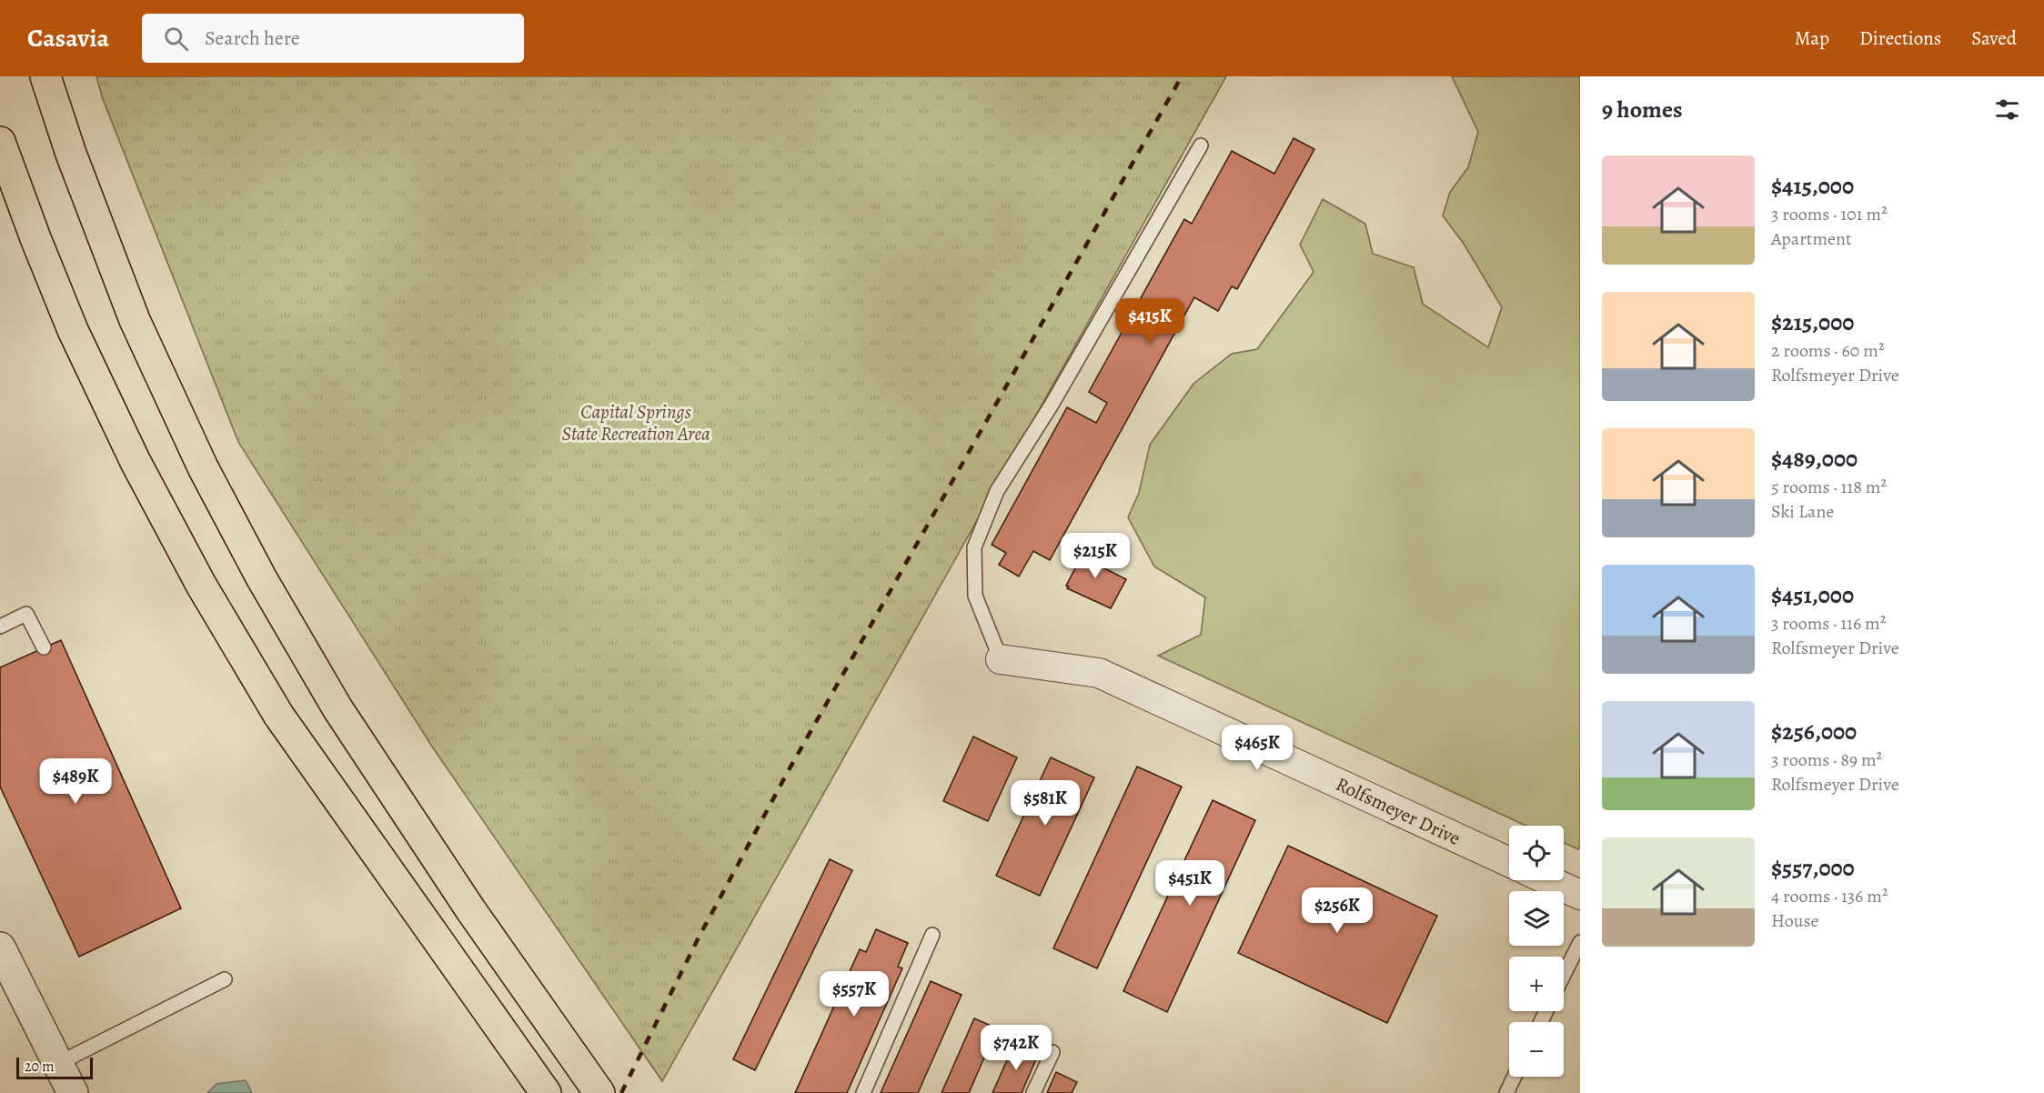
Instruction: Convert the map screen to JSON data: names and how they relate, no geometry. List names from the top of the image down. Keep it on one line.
{"streets":{"street":["Rolfsmeyer Drive"]},"parks":["Capital Springs State Recreation Area"],"scale_bar":"20 m","page":{"header":"Casavia","search":"Search here","nav":["Map","Directions","Saved"],"heading":"9 homes","list":[{"name":"$415,000","note":"3 rooms · 101 m² · Apartment"},{"name":"$215,000","note":"2 rooms · 60 m² · Rolfsmeyer Drive"},{"name":"$489,000","note":"5 rooms · 118 m² · Ski Lane"},{"name":"$451,000","note":"3 rooms · 116 m² · Rolfsmeyer Drive"},{"name":"$256,000","note":"3 rooms · 89 m² · Rolfsmeyer Drive"},{"name":"$557,000","note":"4 rooms · 136 m² · House"}],"price":["$415K","$215K","$465K","$489K","$581K","$451K","$256K","$557K","$742K"],"map_buttons":["+","−"],"scale":"20 m"}}
